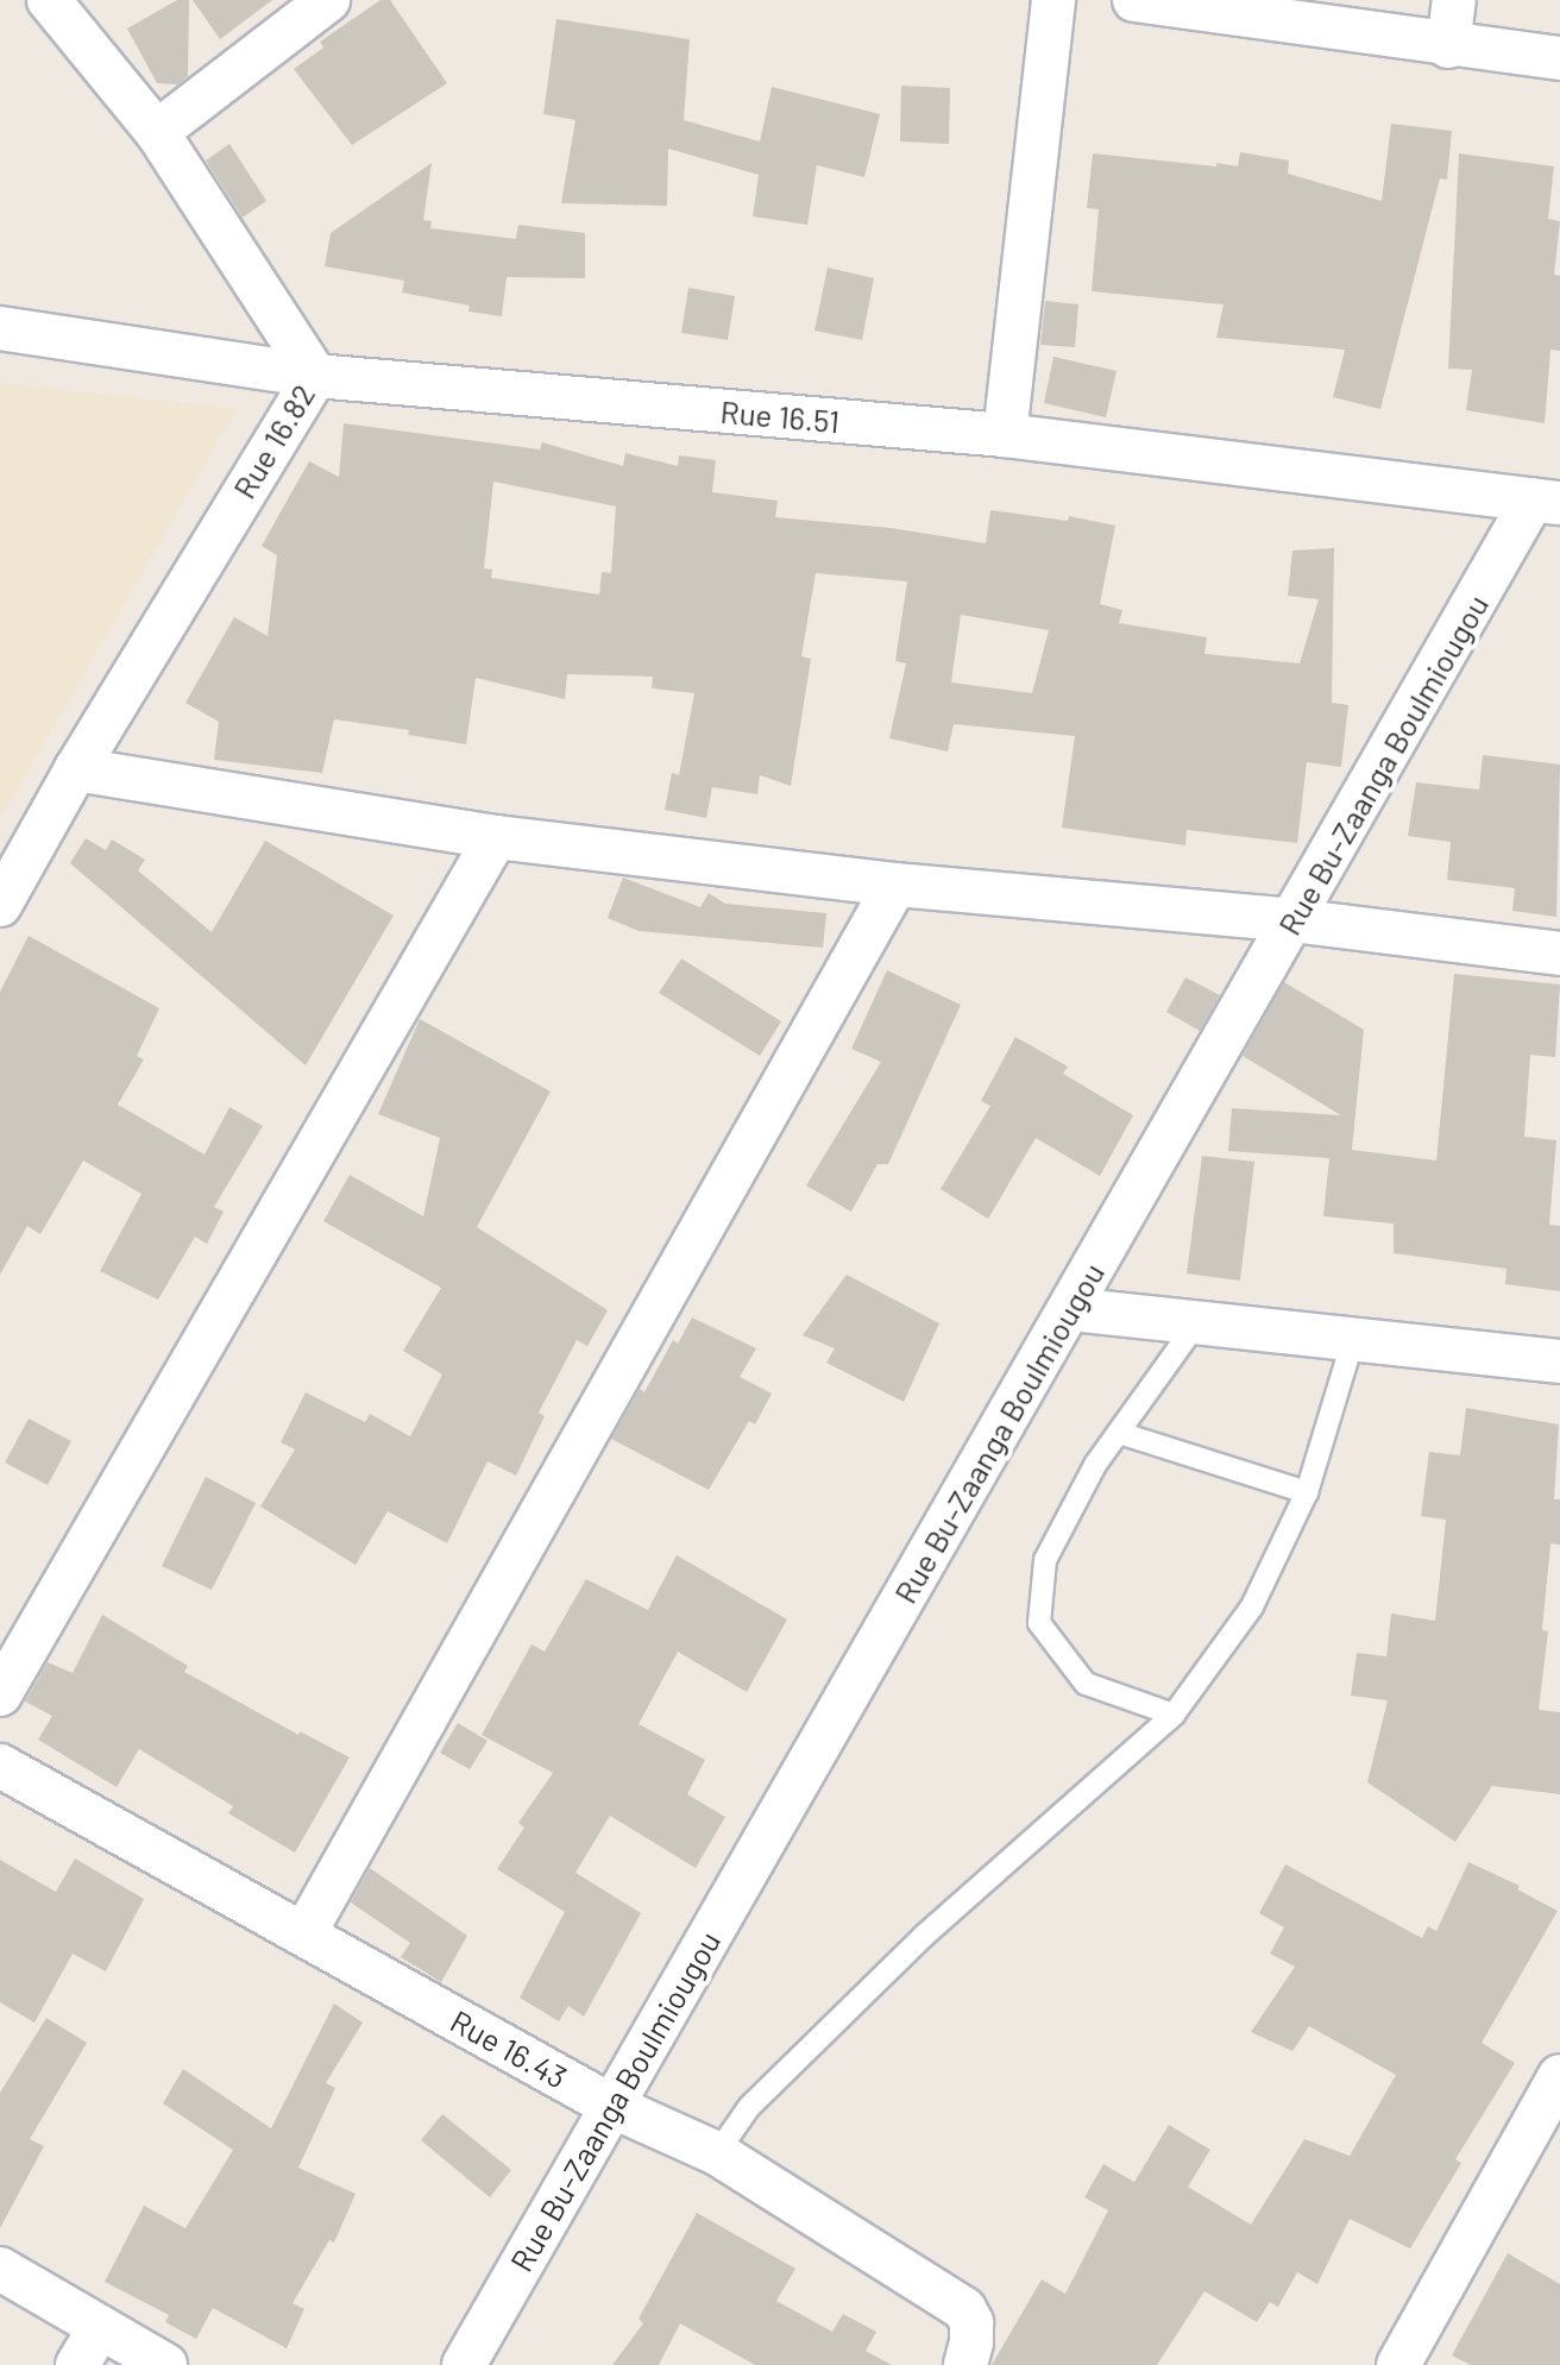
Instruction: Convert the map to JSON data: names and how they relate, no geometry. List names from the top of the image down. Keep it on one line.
{"streets":{"street":["Rue 16.51","Rue 16.82","Rue Bu-Zaanga Boulmiougou","Rue 16.43"]},"crossings":[["Rue 16.51","Rue 16.82"],["Rue 16.51","Rue Bu-Zaanga Boulmiougou"],["Rue Bu-Zaanga Boulmiougou","Rue 16.43"]]}
